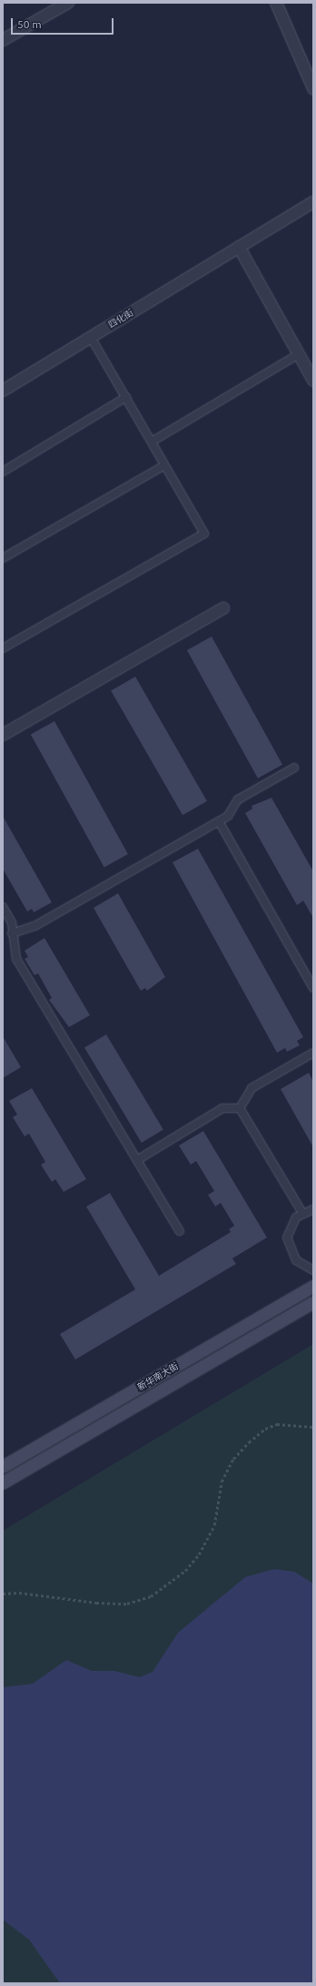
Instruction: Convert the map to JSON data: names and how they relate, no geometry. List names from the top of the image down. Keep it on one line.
{"streets":{"main road":["新华南大街"],"street":["四化街"]},"scale_bar":"50 m"}
